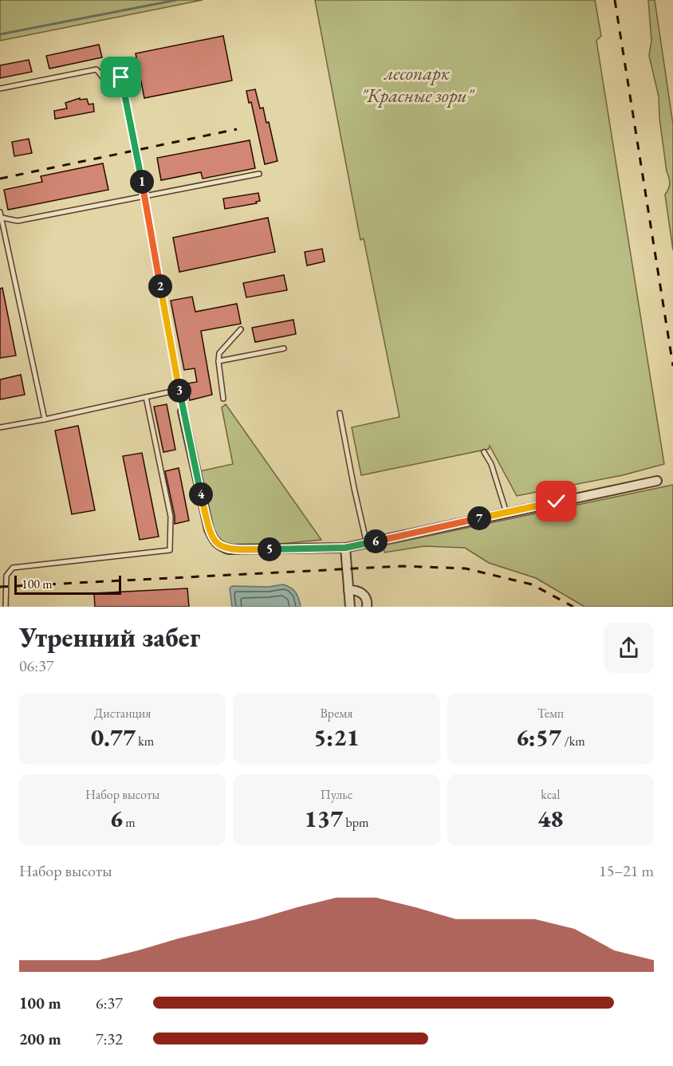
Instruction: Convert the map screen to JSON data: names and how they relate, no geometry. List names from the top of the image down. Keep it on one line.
{"parks":["лесопарк \"Красные зори\""],"scale_bar":"100 m","page":{"pins":["1","2","3","4","7","6","5"],"scale":"100 m","heading":["Утренний забег","06:37"],"stats":[["Дистанция","0.77 km"],["Время","5:21"],["Темп","6:57 /km"],["Набор высоты","6 m"],["Пульс","137 bpm"],["kcal","48"]],"chart":["Набор высоты","15–21 m"],"list":[{"name":"100 m","note":"6:37"},{"name":"200 m","note":"7:32"}]}}
